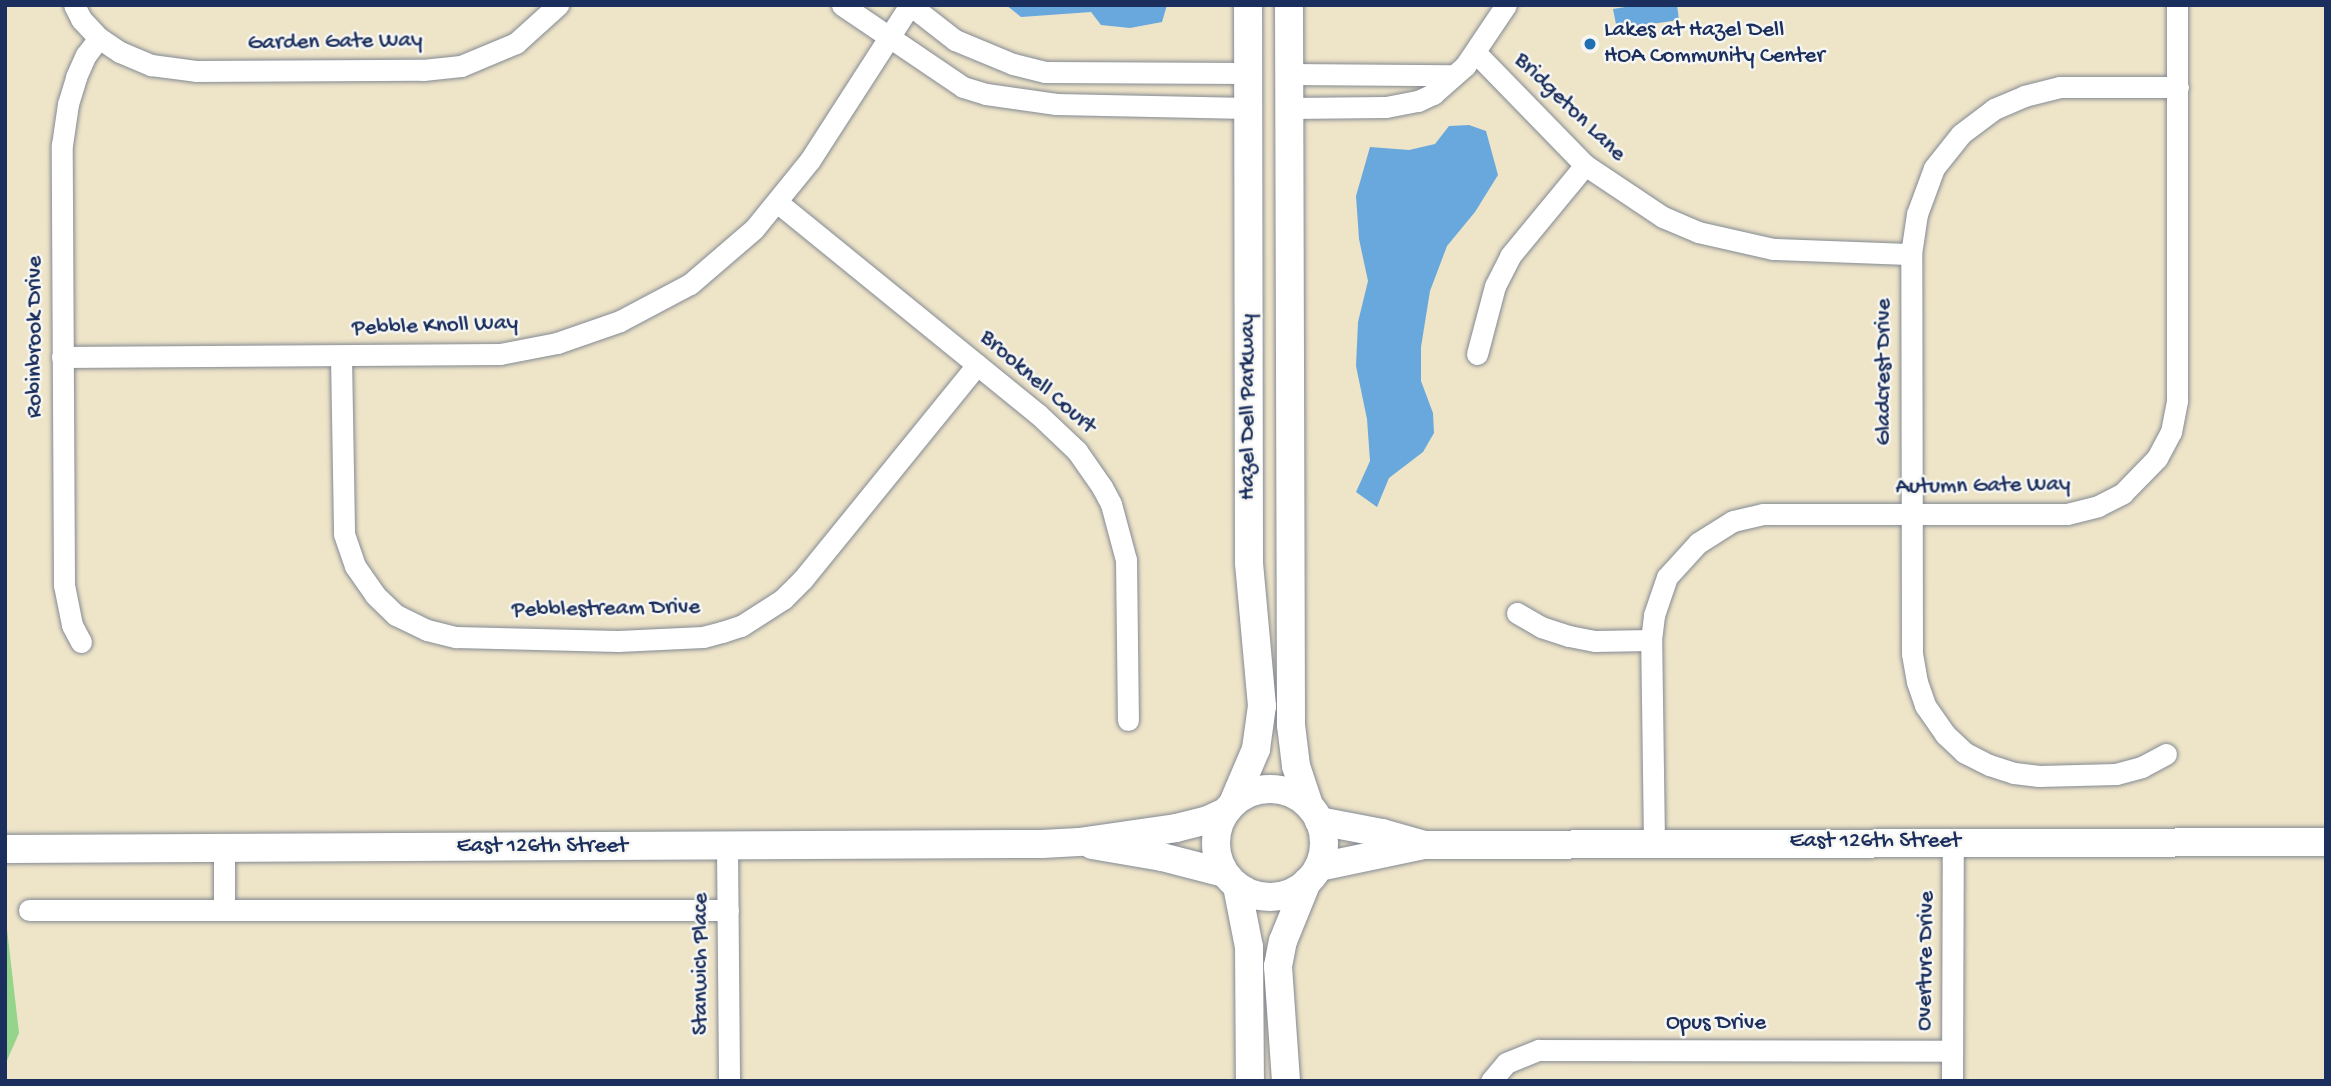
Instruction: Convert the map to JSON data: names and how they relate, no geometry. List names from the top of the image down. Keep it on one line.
{"streets":{"street":["Garden Gate Way","Bridgeton Lane","Pebble Knoll Way","Robinbrook Drive","Gladcrest Drive","Brooknell Court","Hazel Dell Parkway","Autumn Gate Way","Pebblestream Drive","East 126th Street","Overture Drive","Stanwich Place","Opus Drive"]},"crossings":[["Garden Gate Way","Robinbrook Drive"],["Bridgeton Lane","Gladcrest Drive"],["Pebble Knoll Way","Robinbrook Drive"],["Pebble Knoll Way","Brooknell Court"],["Pebble Knoll Way","Pebblestream Drive"],["Gladcrest Drive","Autumn Gate Way"],["Brooknell Court","Pebblestream Drive"],["Hazel Dell Parkway","East 126th Street"],["Autumn Gate Way","East 126th Street"],["East 126th Street","Overture Drive"],["East 126th Street","Stanwich Place"],["Overture Drive","Opus Drive"]],"places":["Lakes at Hazel Dell HOA Community Center"]}
